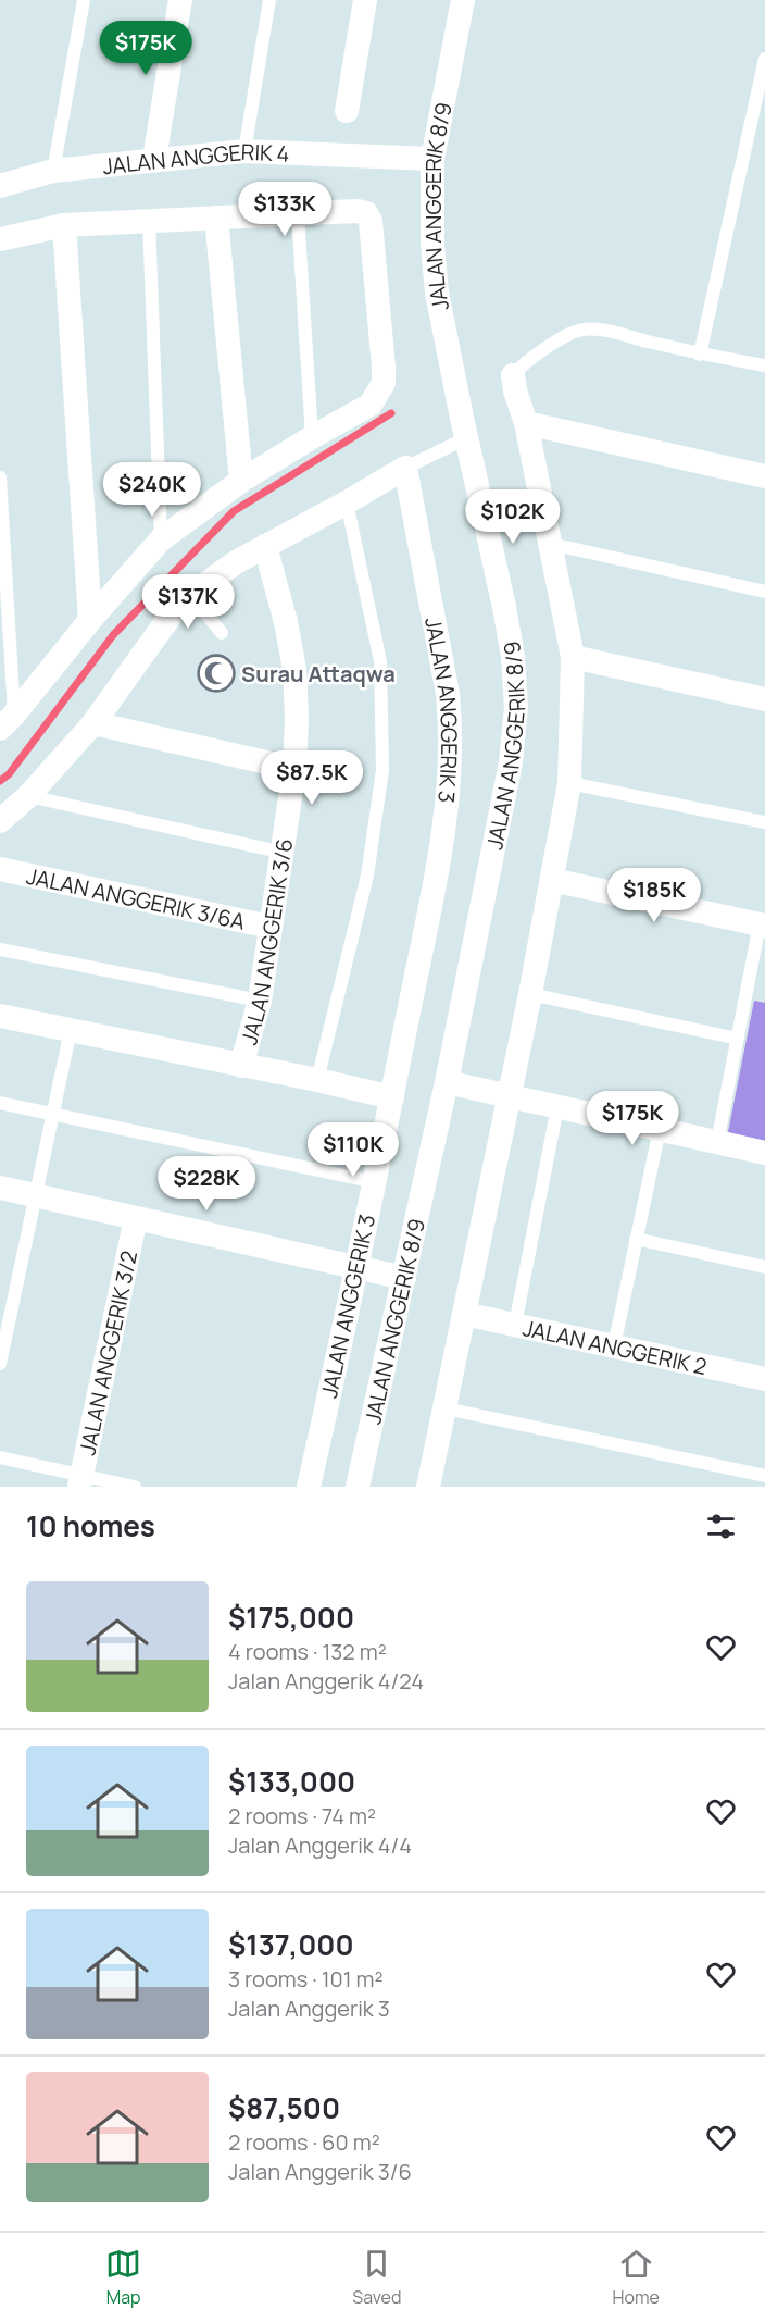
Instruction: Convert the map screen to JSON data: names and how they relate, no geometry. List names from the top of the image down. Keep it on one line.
{"streets":{"street":["JALAN ANGGERIK 4","JALAN ANGGERIK 8/9","JALAN ANGGERIK 3","JALAN ANGGERIK 3/6A","JALAN ANGGERIK 3/6","JALAN ANGGERIK 2","JALAN ANGGERIK 3/2"]},"crossings":[["JALAN ANGGERIK 4","JALAN ANGGERIK 8/9"],["JALAN ANGGERIK 3","JALAN ANGGERIK 3/6"],["JALAN ANGGERIK 3/6A","JALAN ANGGERIK 3/6"]],"places":{"mosque":["Surau Attaqwa"]},"page":{"price":["$175K","$133K","$240K","$102K","$137K","$87.5K","$185K","$175K","$110K","$228K"],"heading":"10 homes","list":[{"name":"$175,000","note":"4 rooms · 132 m² · Jalan Anggerik 4/24"},{"name":"$133,000","note":"2 rooms · 74 m² · Jalan Anggerik 4/4"},{"name":"$137,000","note":"3 rooms · 101 m² · Jalan Anggerik 3"},{"name":"$87,500","note":"2 rooms · 60 m² · Jalan Anggerik 3/6"}],"tabs":["Map","Saved","Home"]}}
